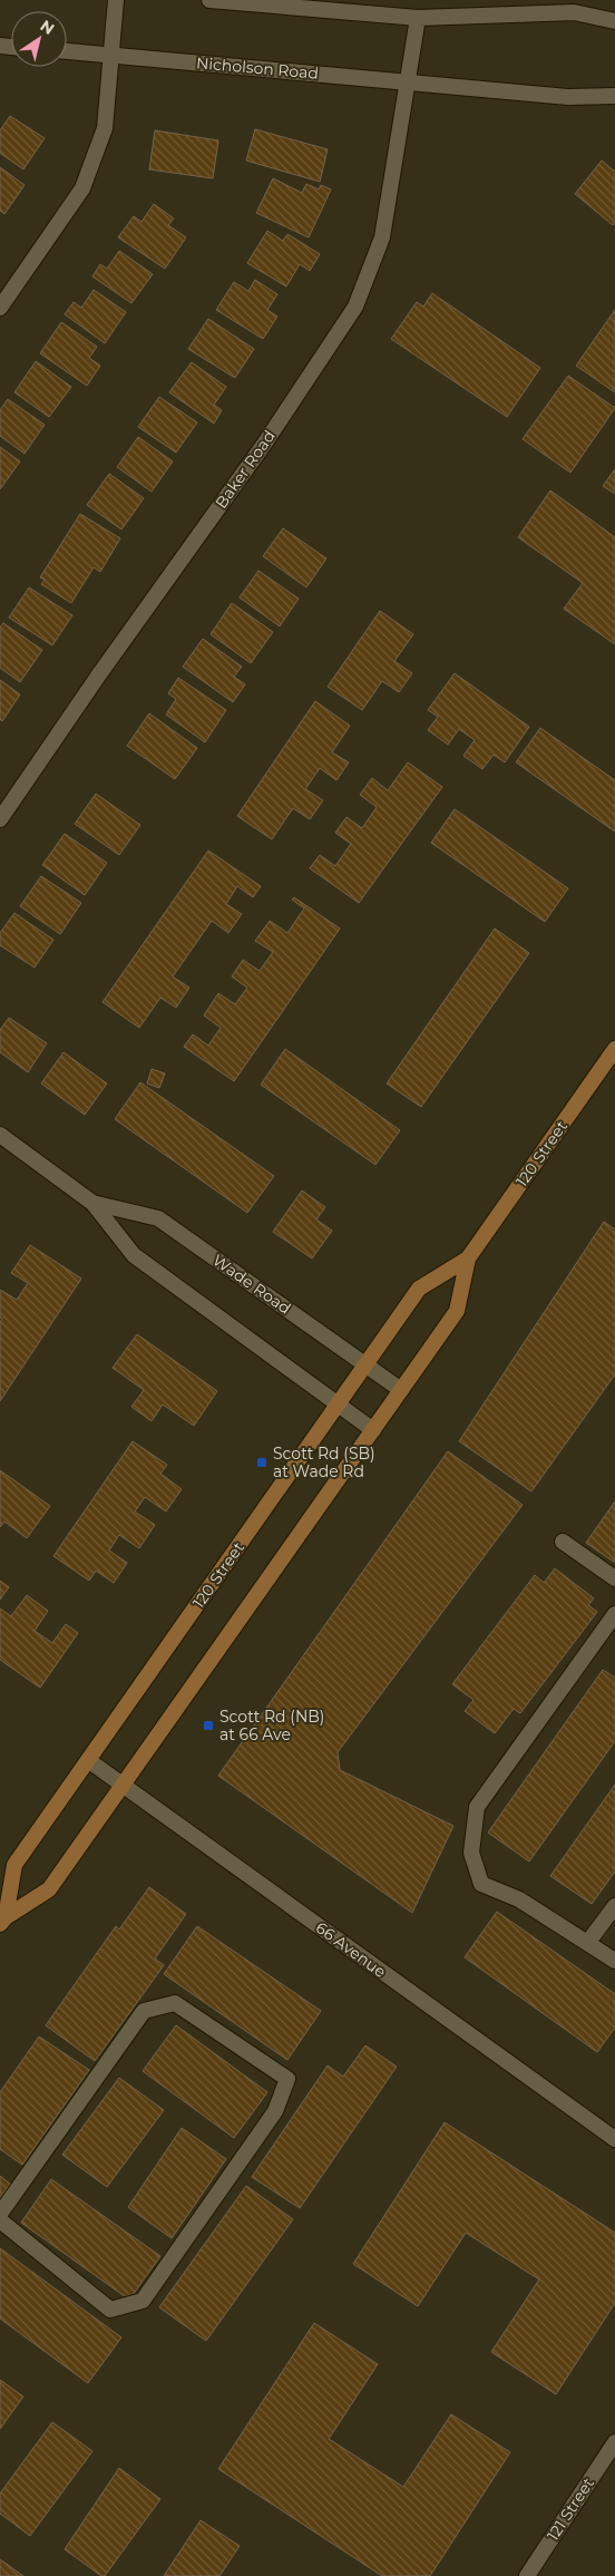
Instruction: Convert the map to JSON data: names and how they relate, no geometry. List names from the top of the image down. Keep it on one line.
{"streets":{"main road":["120 Street"],"street":["Nicholson Road","Baker Road","Wade Road","66 Avenue","121 Street"]},"crossings":[["Nicholson Road","Baker Road"],["120 Street","Wade Road"],["120 Street","66 Avenue"]],"places":{"transit":["Scott Rd (SB) at Wade Rd","Scott Rd (NB) at 66 Ave"]},"north":"top right"}
